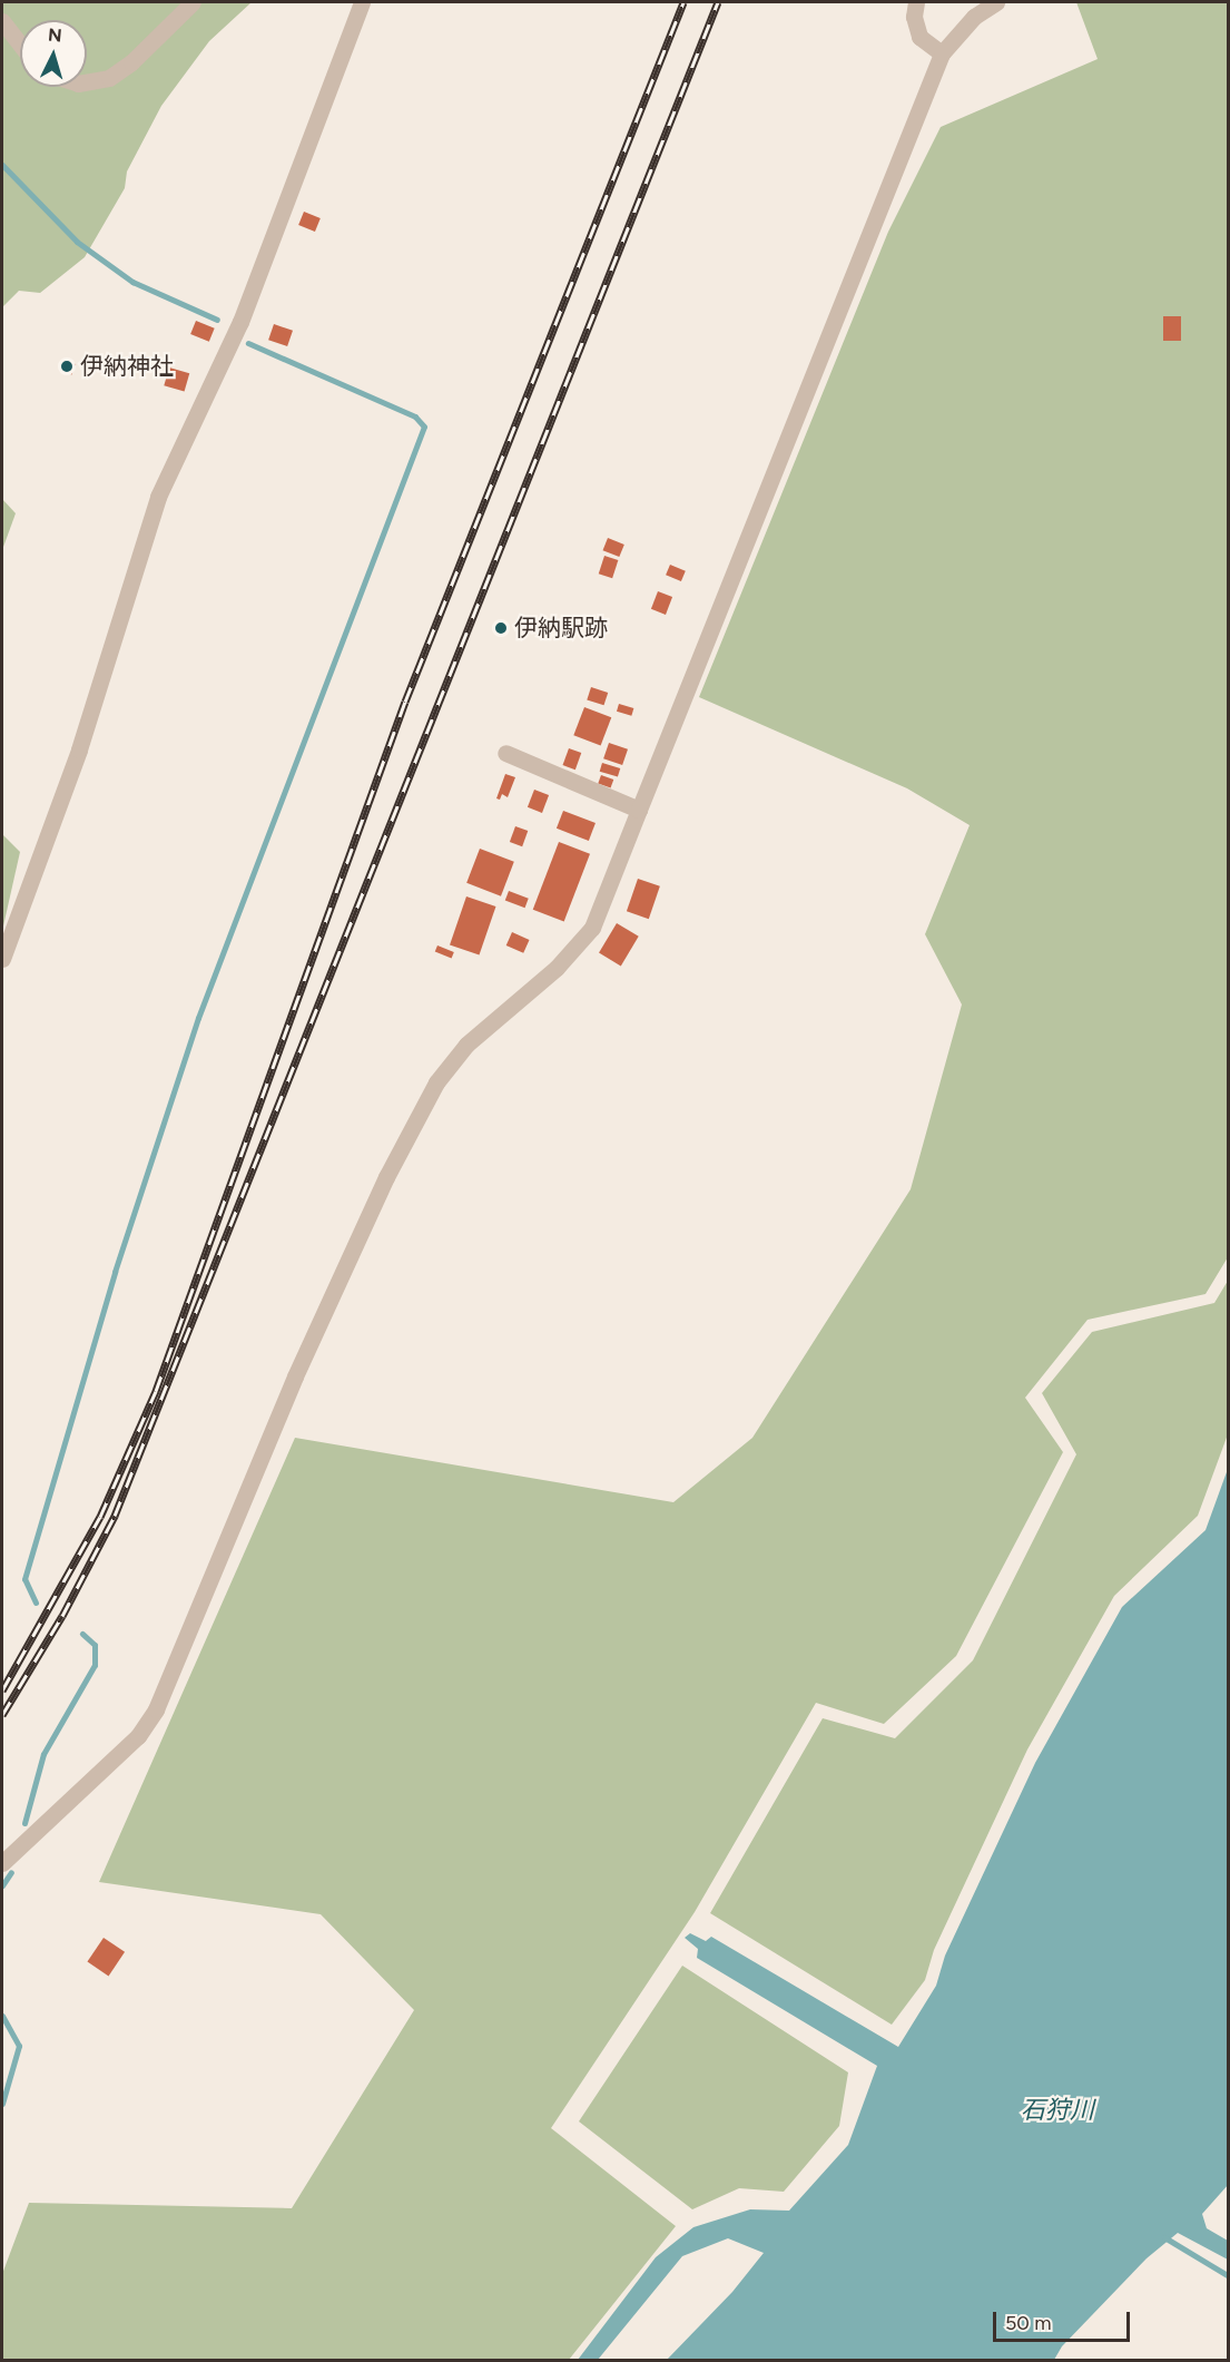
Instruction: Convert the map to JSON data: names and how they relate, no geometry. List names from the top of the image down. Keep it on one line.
{"water":["石狩川"],"places":["伊納神社","伊納駅跡"],"scale_bar":"50 m","north":"top"}
